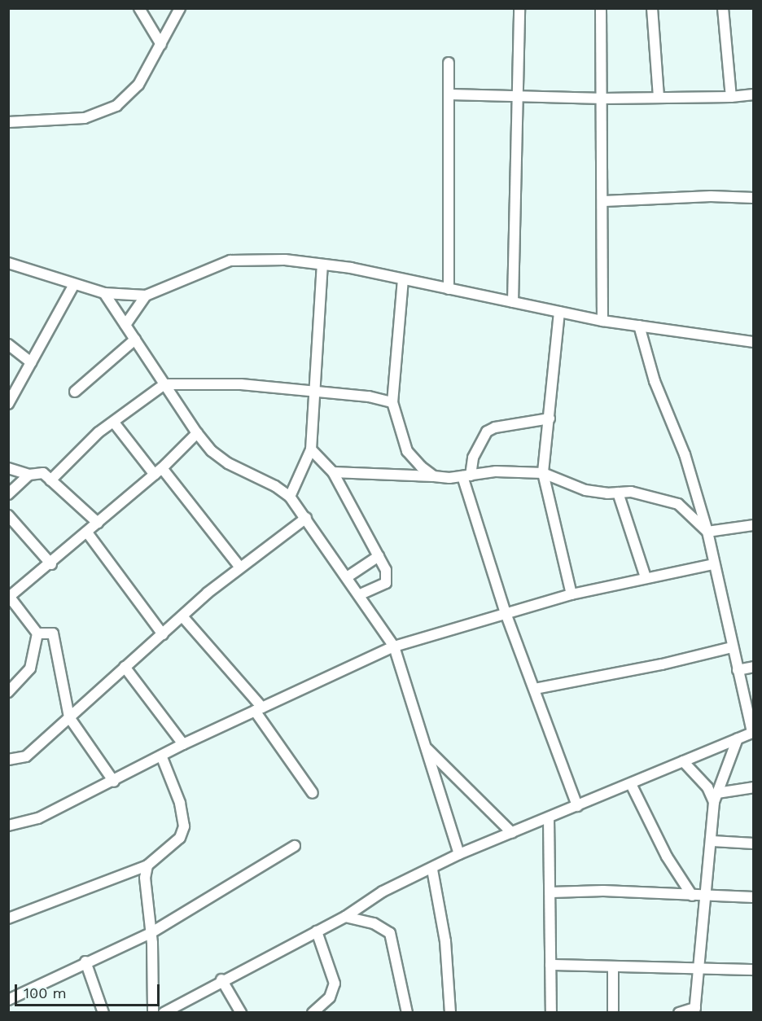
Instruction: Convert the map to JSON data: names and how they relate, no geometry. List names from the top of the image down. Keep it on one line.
{"scale_bar":"100 m"}
